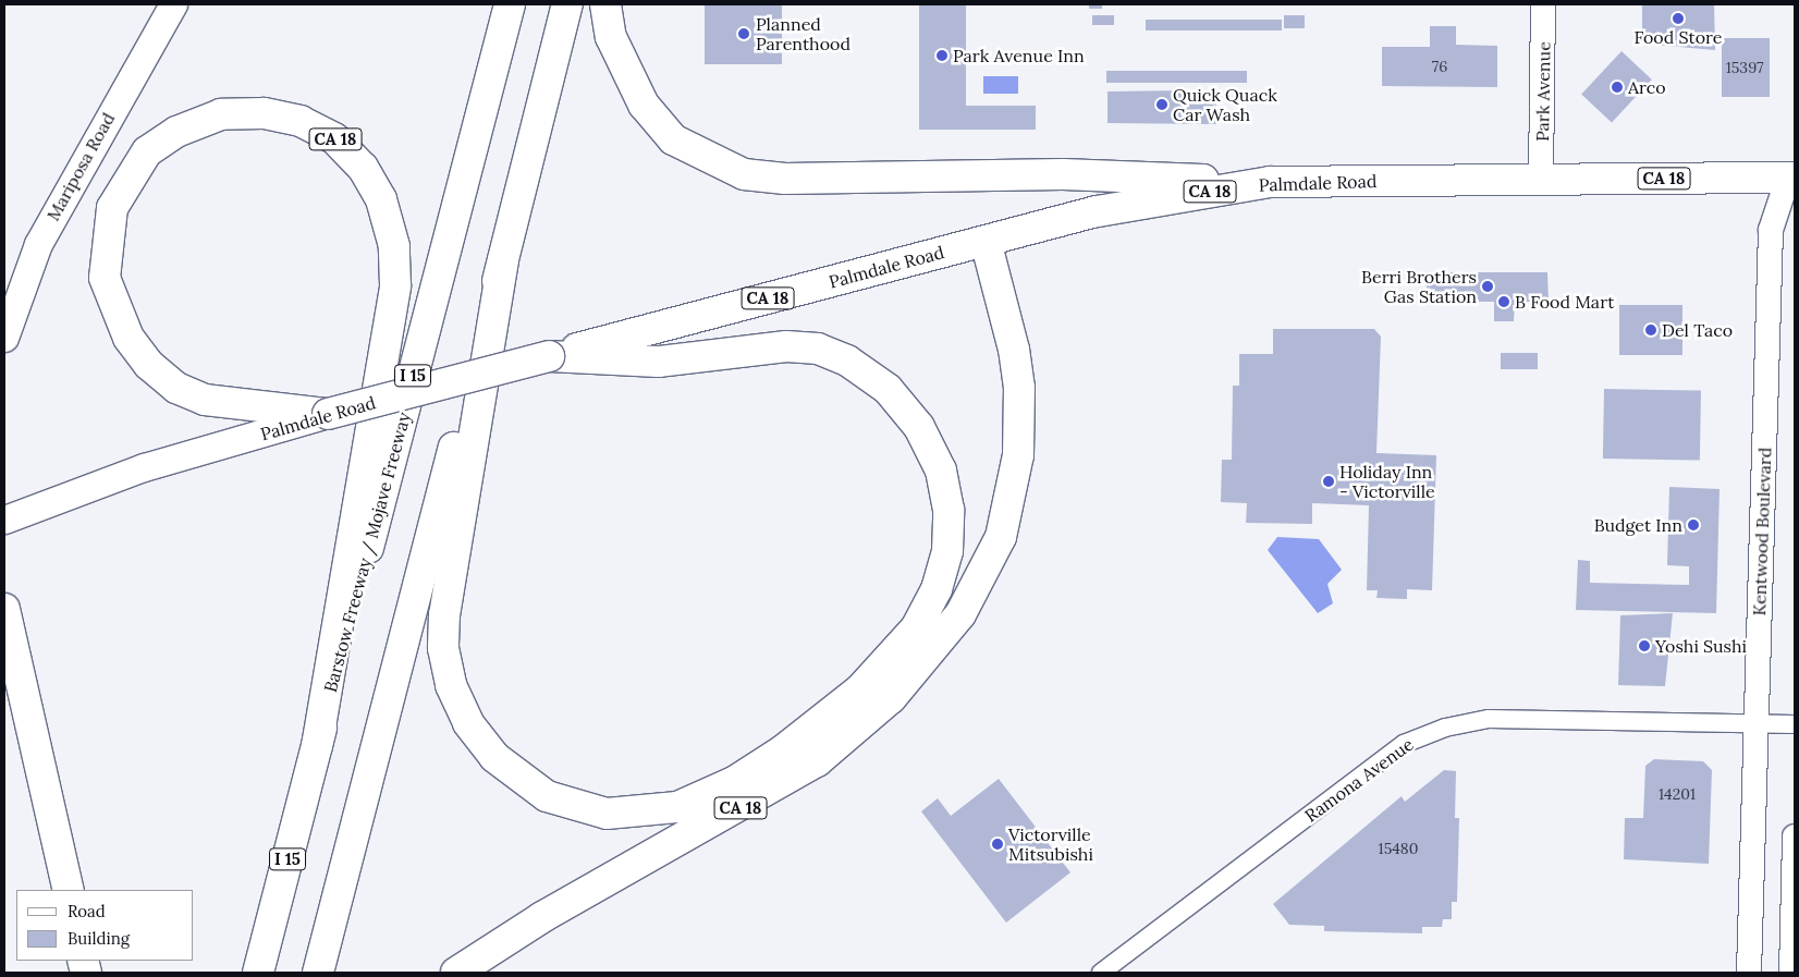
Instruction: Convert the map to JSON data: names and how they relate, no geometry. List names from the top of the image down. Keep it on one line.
{"streets":{"highway":["CA 18","Palmdale Road","I 15","Barstow Freeway / Mojave Freeway"],"main road":["Mariposa Road"],"street":["Park Avenue","Kentwood Boulevard","Ramona Avenue"]},"crossings":[["Park Avenue","Palmdale Road"],["CA 18","Palmdale Road"],["CA 18","Barstow Freeway / Mojave Freeway"],["Palmdale Road","Kentwood Boulevard"],["Kentwood Boulevard","Ramona Avenue"]],"places":["Food Store","Planned Parenthood","Park Avenue Inn","Arco","Quick Quack Car Wash","Berri Brothers Gas Station","B Food Mart","Del Taco","Holiday Inn - Victorville","Budget Inn","Yoshi Sushi","Victorville Mitsubishi"],"house_numbers":["76","15397","14201","15480"],"legend":["Road","Building"]}
